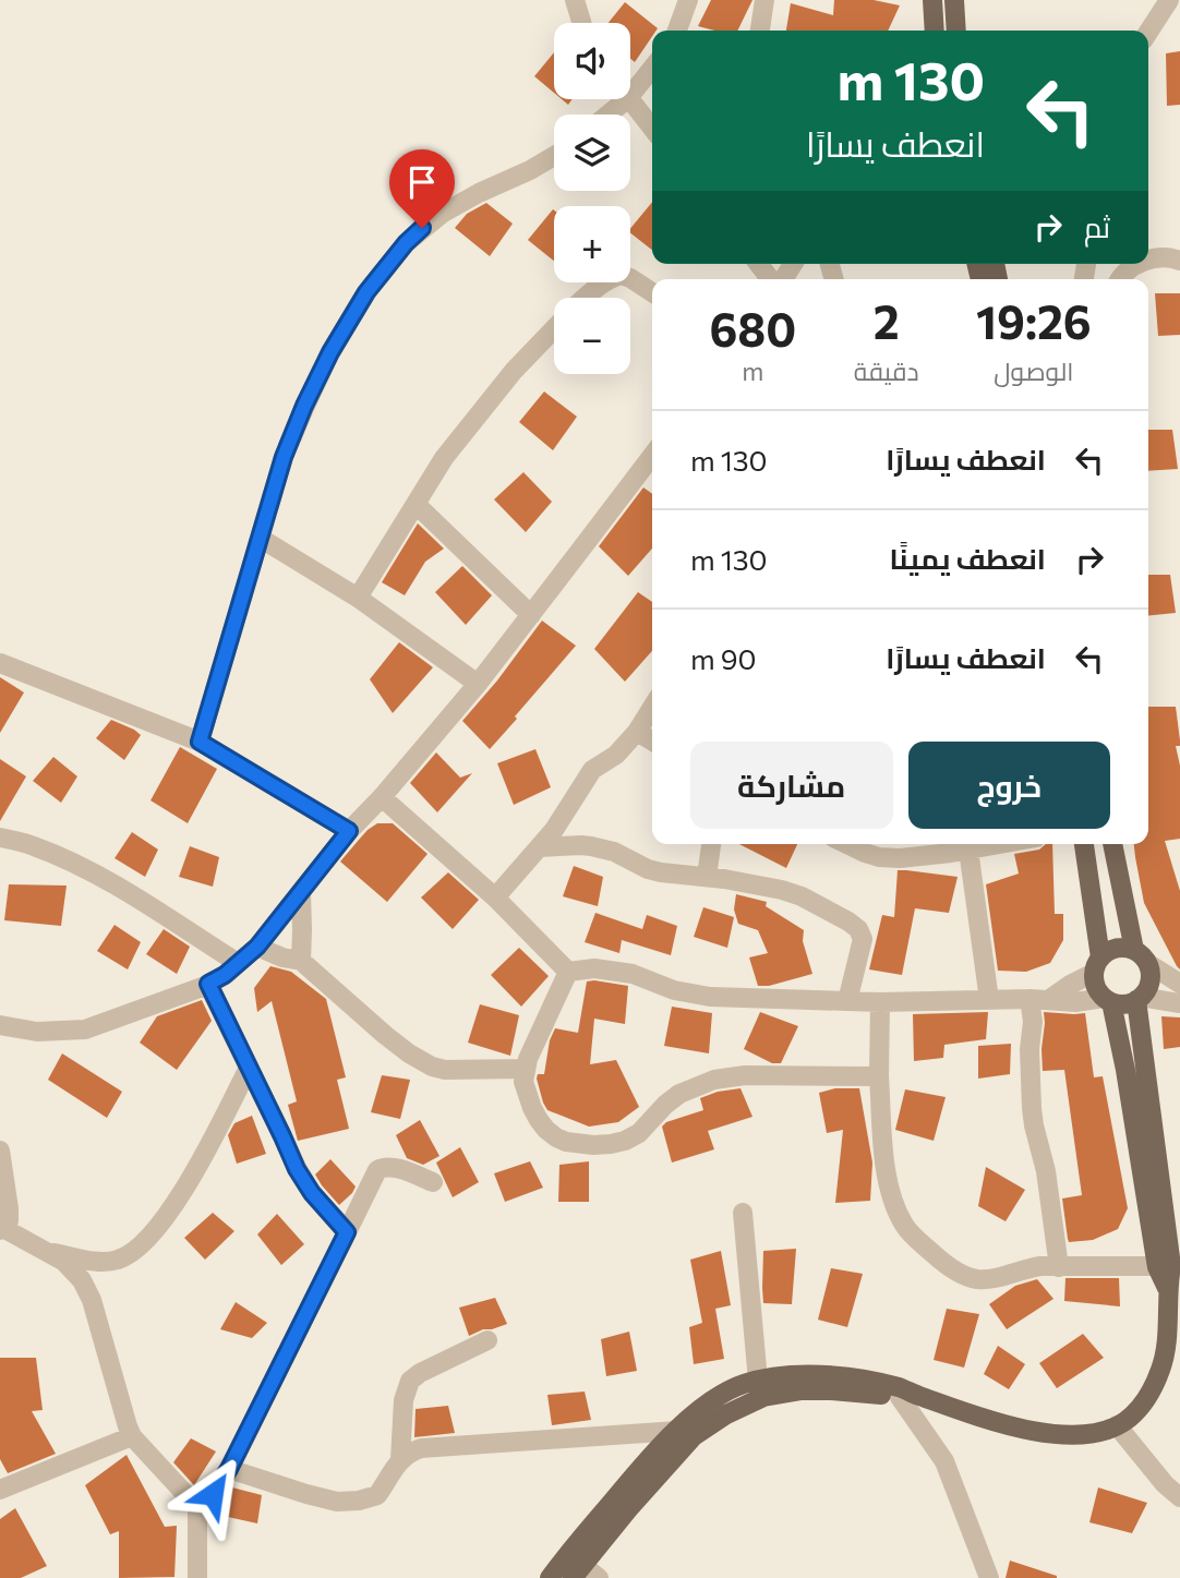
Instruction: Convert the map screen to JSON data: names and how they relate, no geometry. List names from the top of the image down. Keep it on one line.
{"page":{"map_buttons":["+","−"],"turn":["130 m","انعطف يسارًا"],"then":"ثم","eta":["19:26","الوصول","2","دقيقة","680","m"],"list":[{"name":"انعطف يسارًا","value":"130 m"},{"name":"انعطف يمينًا","value":"130 m"},{"name":"انعطف يسارًا","value":"90 m"}],"buttons":["خروج","مشاركة"]}}
